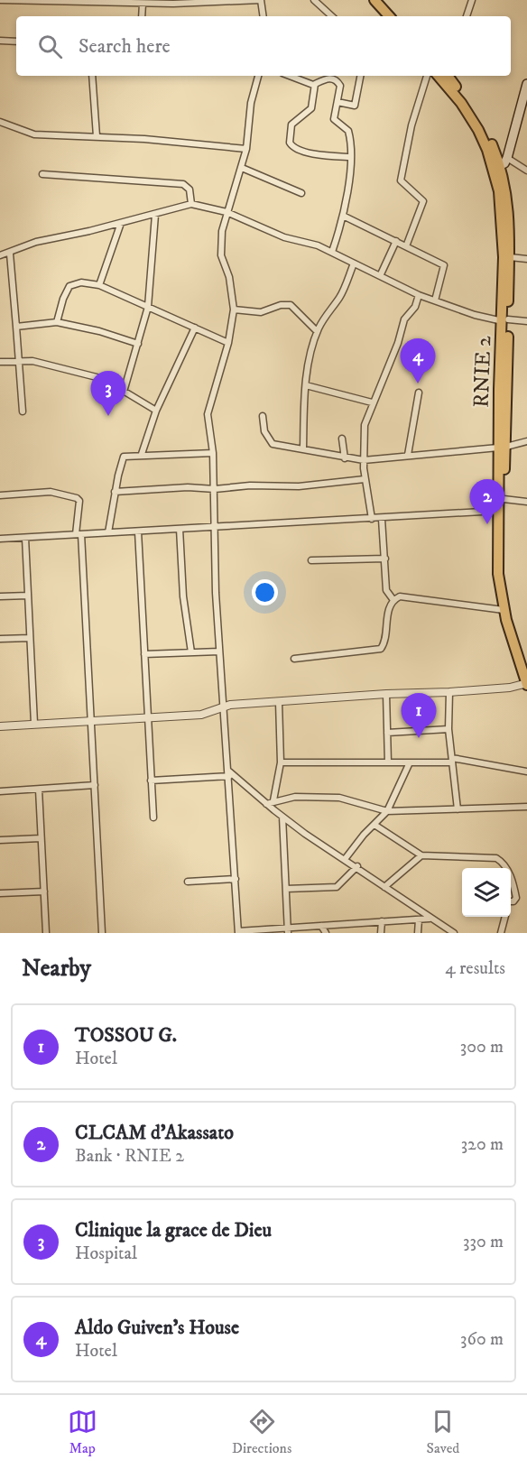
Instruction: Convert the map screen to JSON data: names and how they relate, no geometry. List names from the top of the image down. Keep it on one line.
{"streets":{"highway":["RNIE 2"]},"page":{"search":"Search here","pins":["4","3","2","1"],"heading":["Nearby","4 results"],"list":[{"mark":"1","name":"TOSSOU G.","note":"Hotel","value":"300 m"},{"mark":"2","name":"CLCAM d'Akassato","note":"Bank · RNIE 2","value":"320 m"},{"mark":"3","name":"Clinique la grace de Dieu","note":"Hospital","value":"330 m"},{"mark":"4","name":"Aldo Guiven's House","note":"Hotel","value":"360 m"}],"nav":["Map","Directions","Saved"]}}
